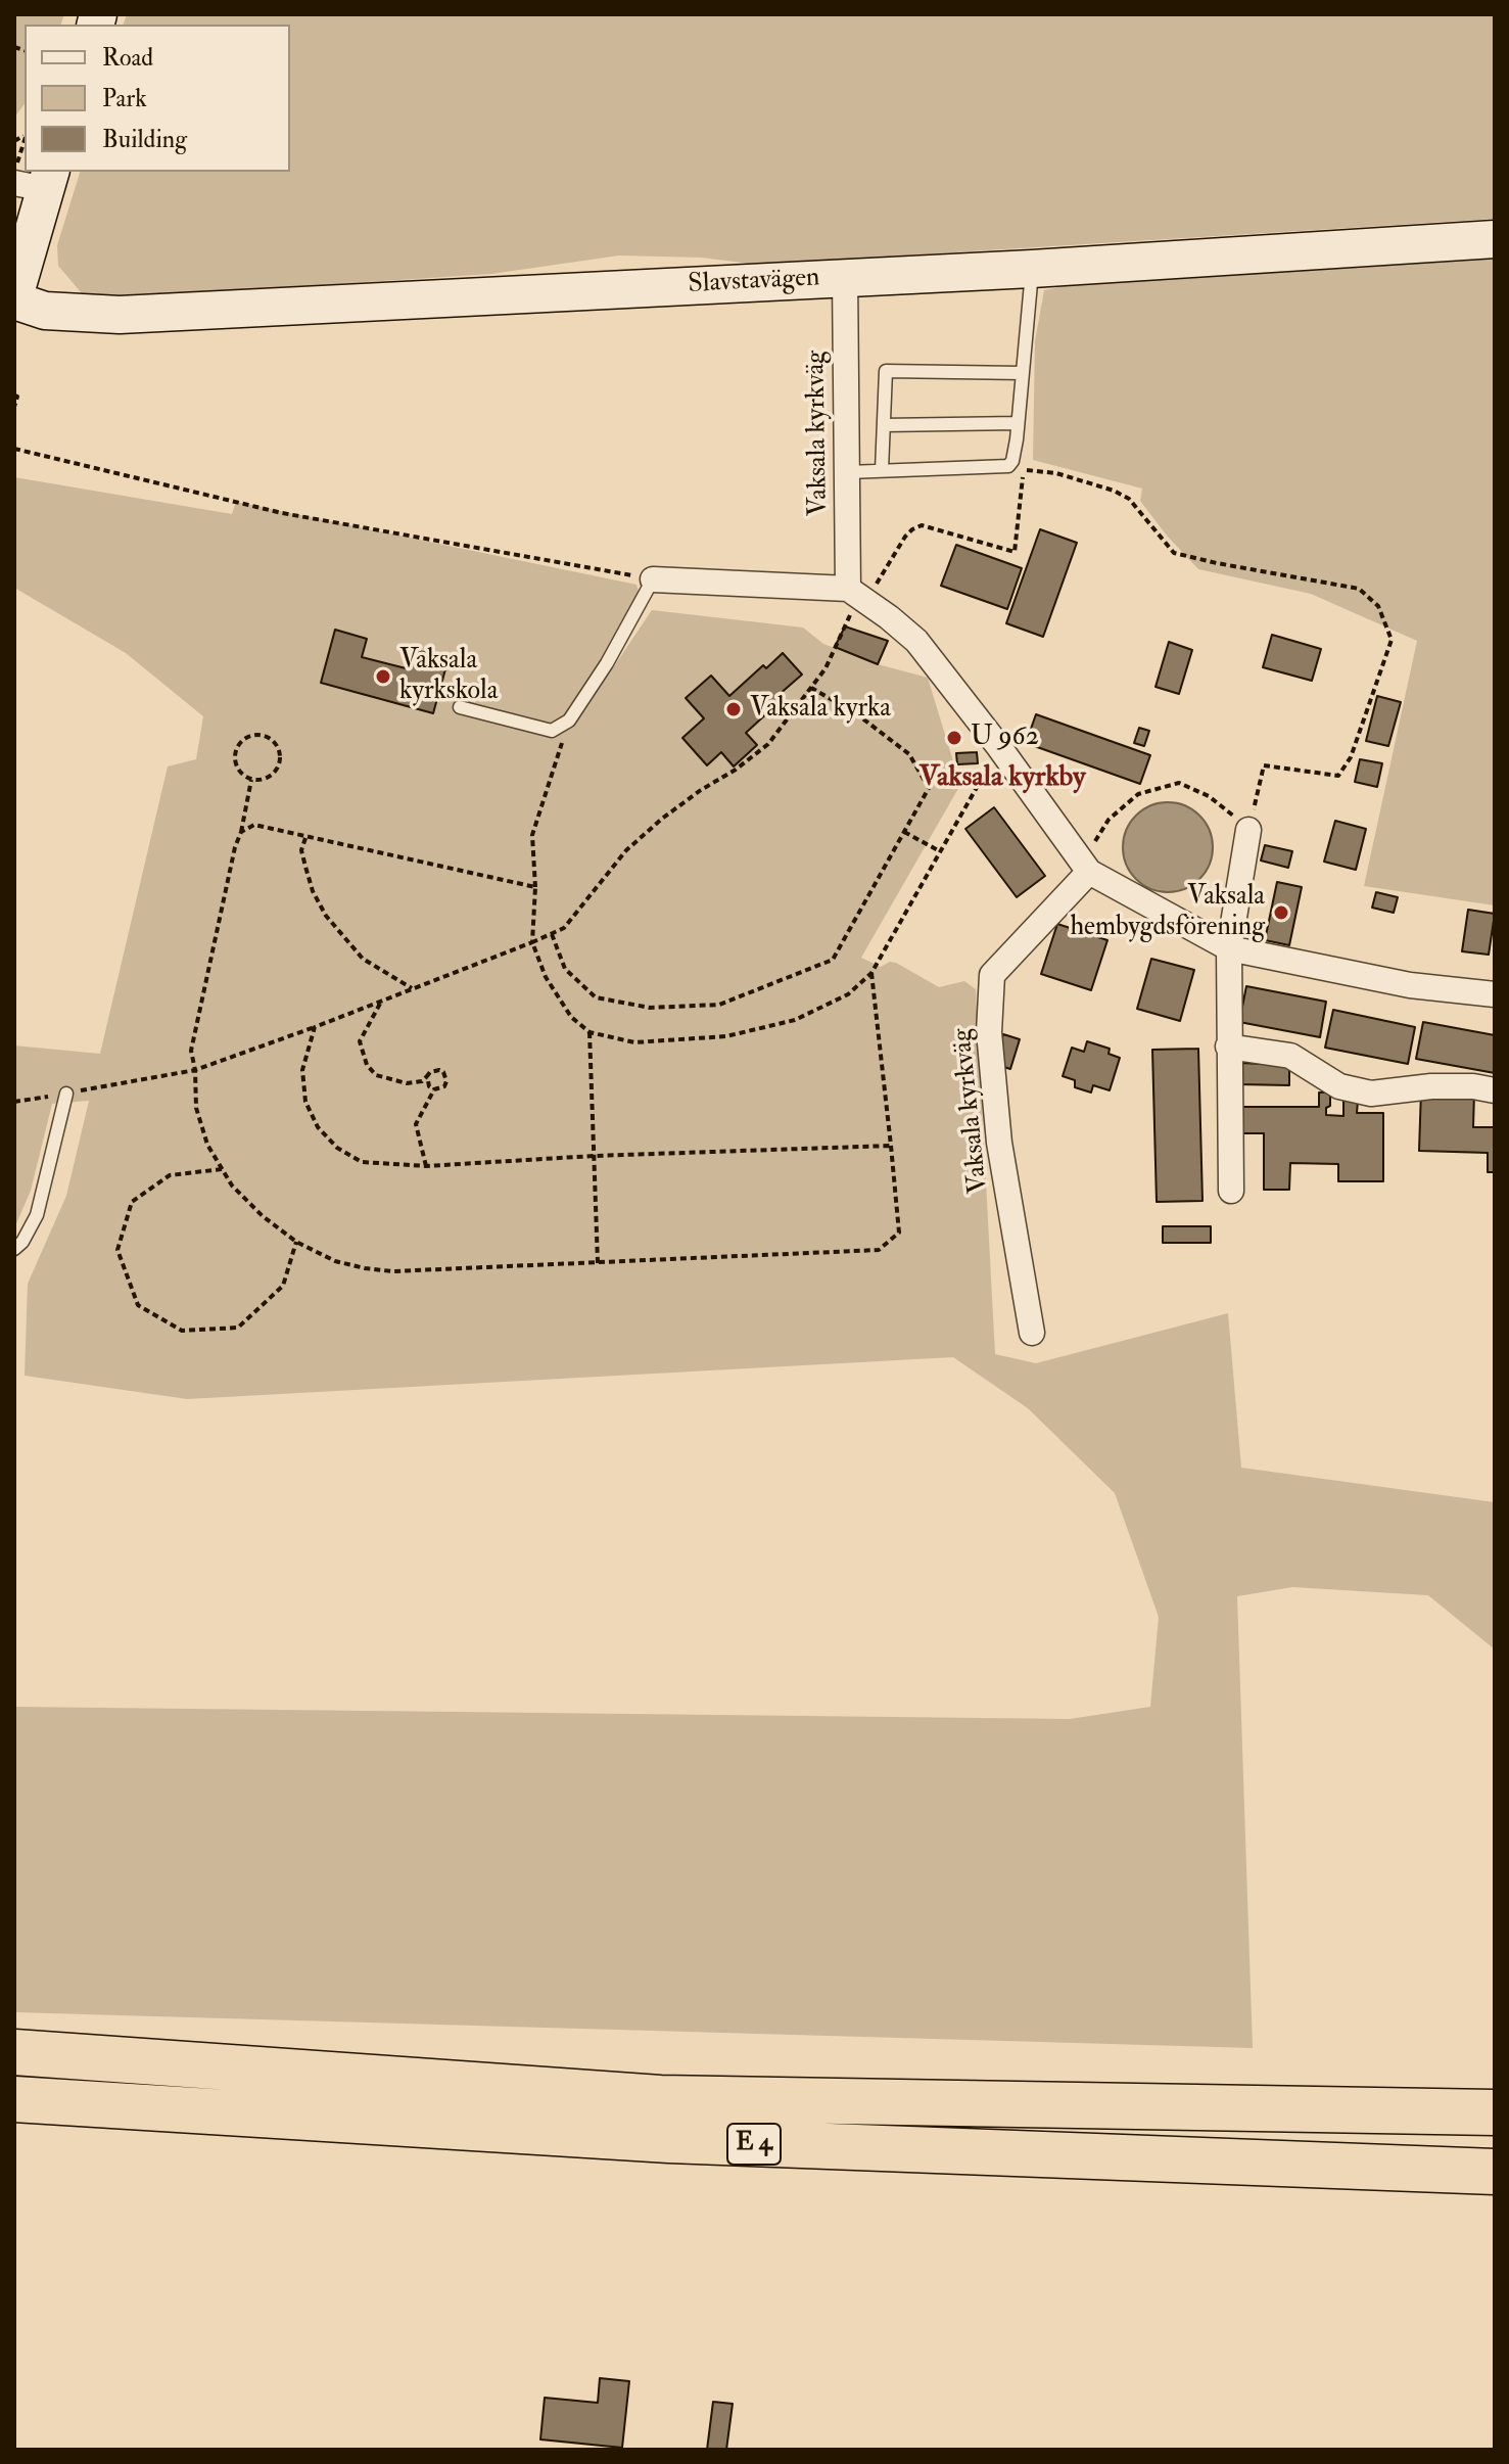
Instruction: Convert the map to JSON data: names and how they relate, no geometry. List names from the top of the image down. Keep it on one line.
{"streets":{"highway":["E 4"],"street":["Slavstavägen","Vaksala kyrkväg"]},"crossings":[["Slavstavägen","Vaksala kyrkväg"]],"districts":["Vaksala kyrkby"],"places":["Vaksala kyrkskola","Vaksala kyrka","U 962","Vaksala hembygdsförening"],"legend":["Road","Park","Building"]}
